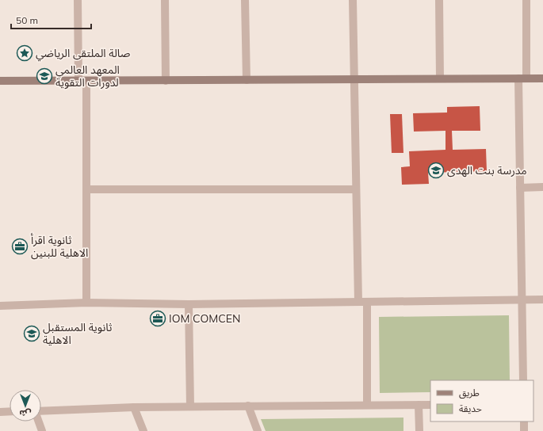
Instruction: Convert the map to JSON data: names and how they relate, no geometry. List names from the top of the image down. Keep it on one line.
{"places":{"place":["صالة الملتقى الرياضي"],"school or university":["المعهد العالمي لدورات التقوية","مدرسة بنت الهدی","ثانوية المستقبل الاهلية"],"office":["ثانوية اقرأ الاهلية للبنين","IOM COMCEN"]},"legend":["طريق","حديقة"],"scale_bar":"50 m","north":"bottom"}
